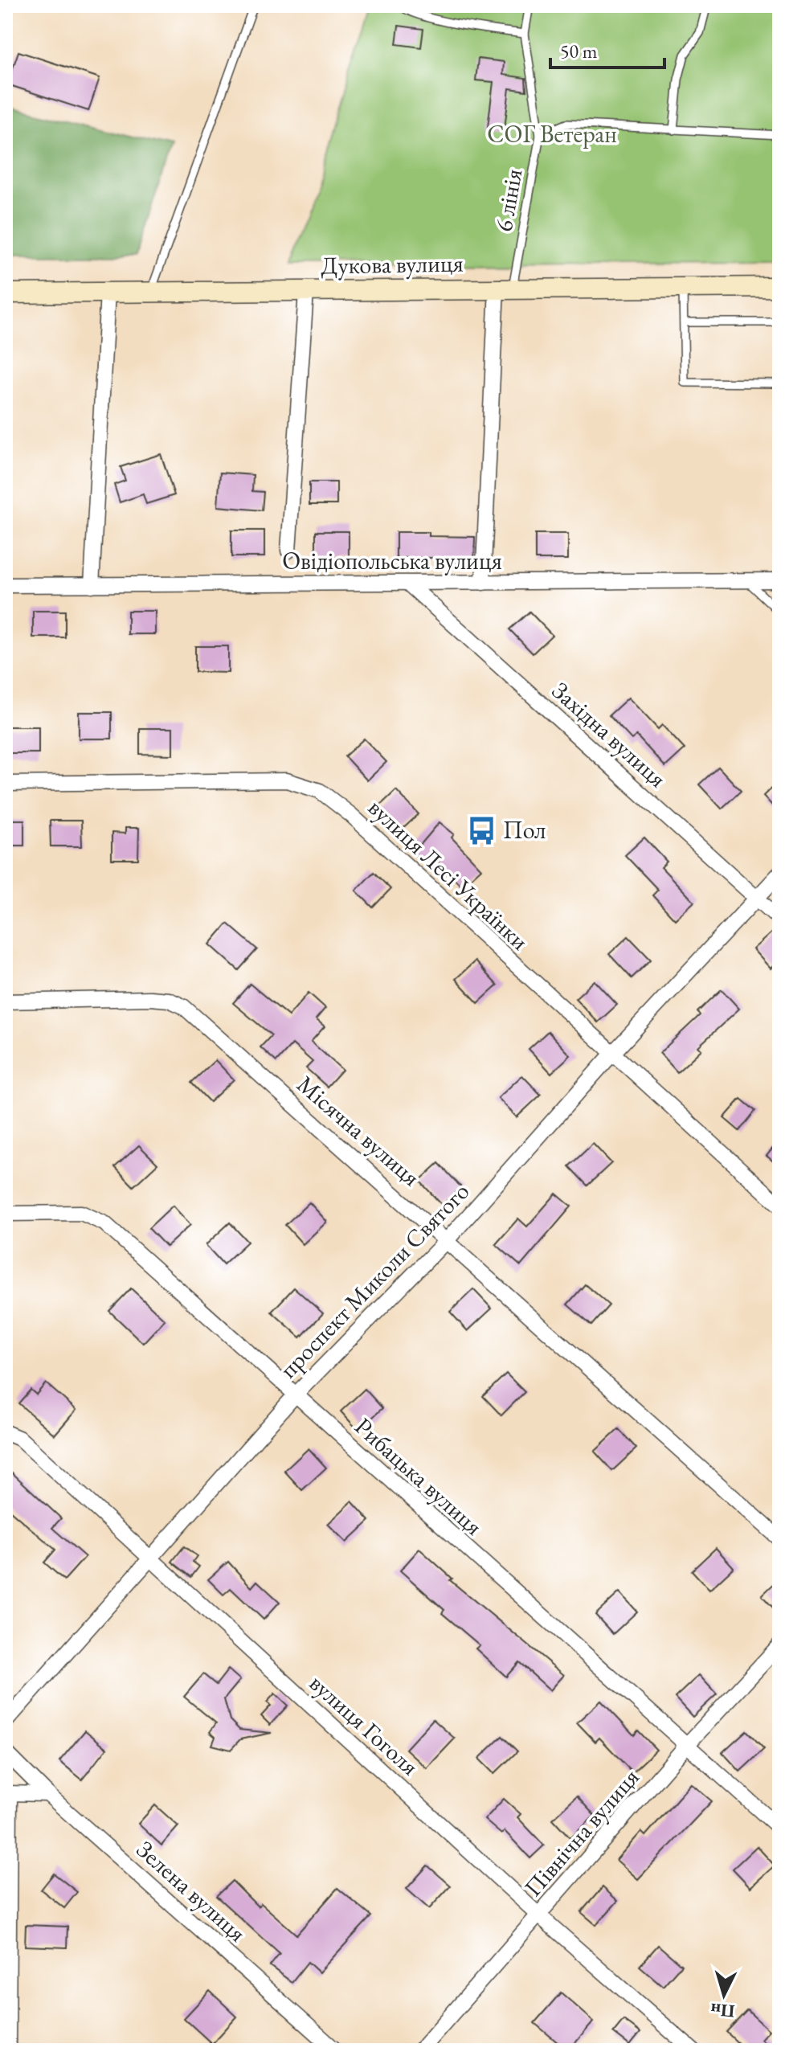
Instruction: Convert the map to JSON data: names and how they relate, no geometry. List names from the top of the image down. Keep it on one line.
{"streets":{"street":["Дукова вулиця","Овідіопольська вулиця","Західна вулиця","вулиця Лесі Українки","Місячна вулиця","проспект Миколи Святого","Рибацька вулиця","вулиця Гоголя","Північна вулиця","Зелена вулиця"],"lane":["6 лінія"]},"crossings":[["6 лінія","Дукова вулиця"],["Овідіопольська вулиця","Західна вулиця"],["Західна вулиця","проспект Миколи Святого"],["вулиця Лесі Українки","проспект Миколи Святого"],["Місячна вулиця","проспект Миколи Святого"],["проспект Миколи Святого","Рибацька вулиця"],["проспект Миколи Святого","вулиця Гоголя"],["Рибацька вулиця","Північна вулиця"],["вулиця Гоголя","Північна вулиця"]],"parks":["СОГ Ветеран"],"places":{"bus stop":["Пол"]},"scale_bar":"50 m","north":"bottom"}
